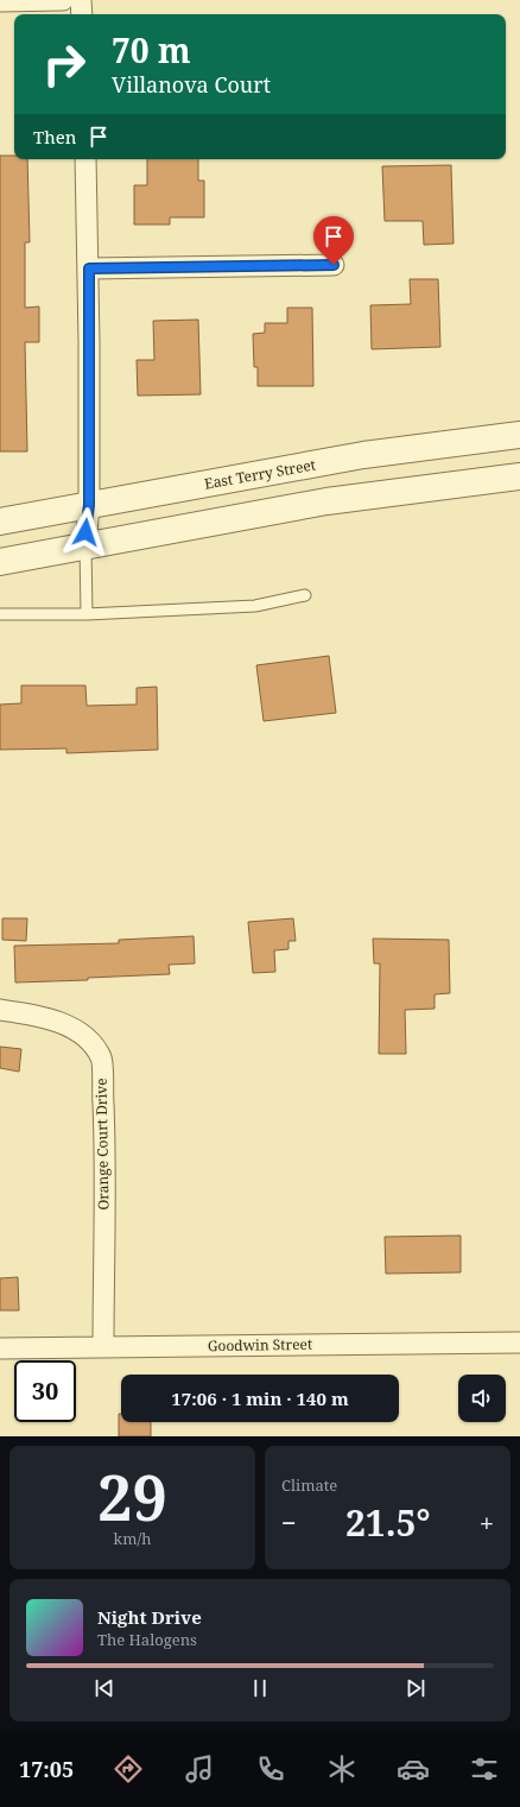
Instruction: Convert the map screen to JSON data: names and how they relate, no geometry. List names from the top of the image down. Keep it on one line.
{"streets":{"street":["East Terry Street","Orange Court Drive","Goodwin Street"]},"crossings":[["Orange Court Drive","Goodwin Street"]],"page":{"turn":["70 m","Villanova Court"],"then":"Then","limit":"30","trip":"17:06 · 1 min · 140 m","tile":[["29","km/h"],"Climate"],"heat":["−","21.5°","+"],"song":["Night Drive","The Halogens"],"tabs":"17:05"}}
